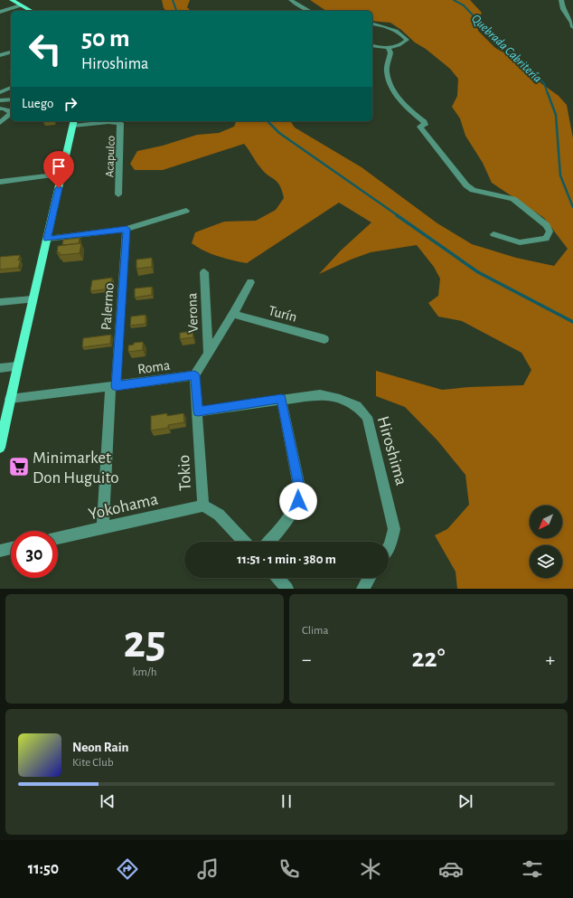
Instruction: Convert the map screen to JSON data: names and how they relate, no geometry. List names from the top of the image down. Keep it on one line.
{"streets":{"street":["Acapulco","Palermo","Verona","Turín","Roma","Hiroshima","Tokio","Yokohama"]},"crossings":[["Palermo","Roma"],["Palermo","Yokohama"],["Roma","Tokio"],["Hiroshima","Tokio"],["Tokio","Yokohama"]],"water":["Quebrada Cabritería"],"places":{"supermarket":["Minimarket Don Huguito"]},"north":"bottom left","page":{"turn":["50 m","Hiroshima"],"then":"Luego","limit":"30","trip":"11:51 · 1 min · 380 m","tile":[["25","km/h"],"Clima"],"heat":["−","22°","+"],"song":["Neon Rain","Kite Club"],"tabs":"11:50"}}
